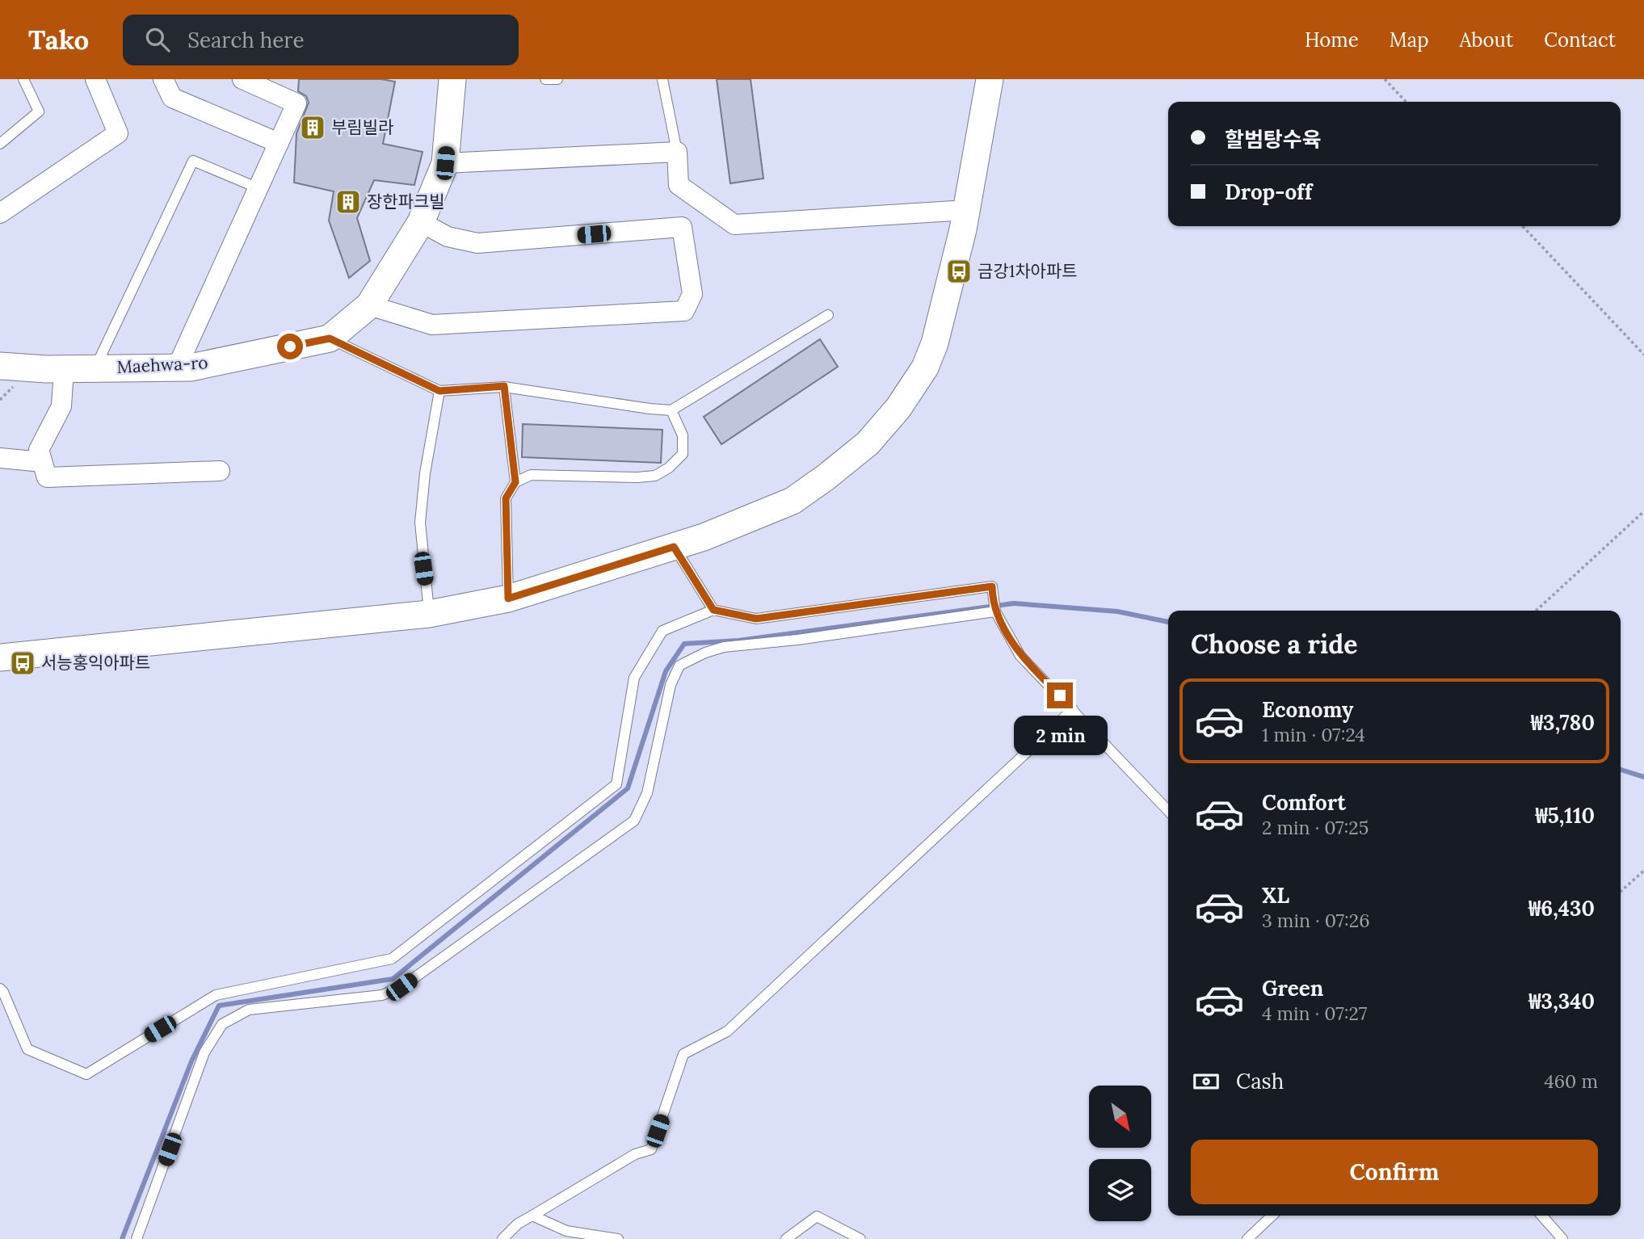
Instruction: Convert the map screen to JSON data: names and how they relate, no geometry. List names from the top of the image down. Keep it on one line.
{"streets":{"street":["Maehwa-ro"]},"places":{"building":["부림빌라","장한파크빌"],"bus stop":["금강1차아파트","서능홍익아파트"]},"north":"bottom right","page":{"header":"Tako","search":"Search here","nav":["Home","Map","About","Contact"],"banner":["할범탕수육","Drop-off"],"heading":"Choose a ride","list":[{"name":"Economy","note":"1 min · 07:24","value":"₩3,780"},{"name":"Comfort","note":"2 min · 07:25","value":"₩5,110"},{"name":"XL","note":"3 min · 07:26","value":"₩6,430"},{"name":"Green","note":"4 min · 07:27","value":"₩3,340"}],"bubble":"2 min","pay":["Cash","460 m"],"buttons":"Confirm"}}
